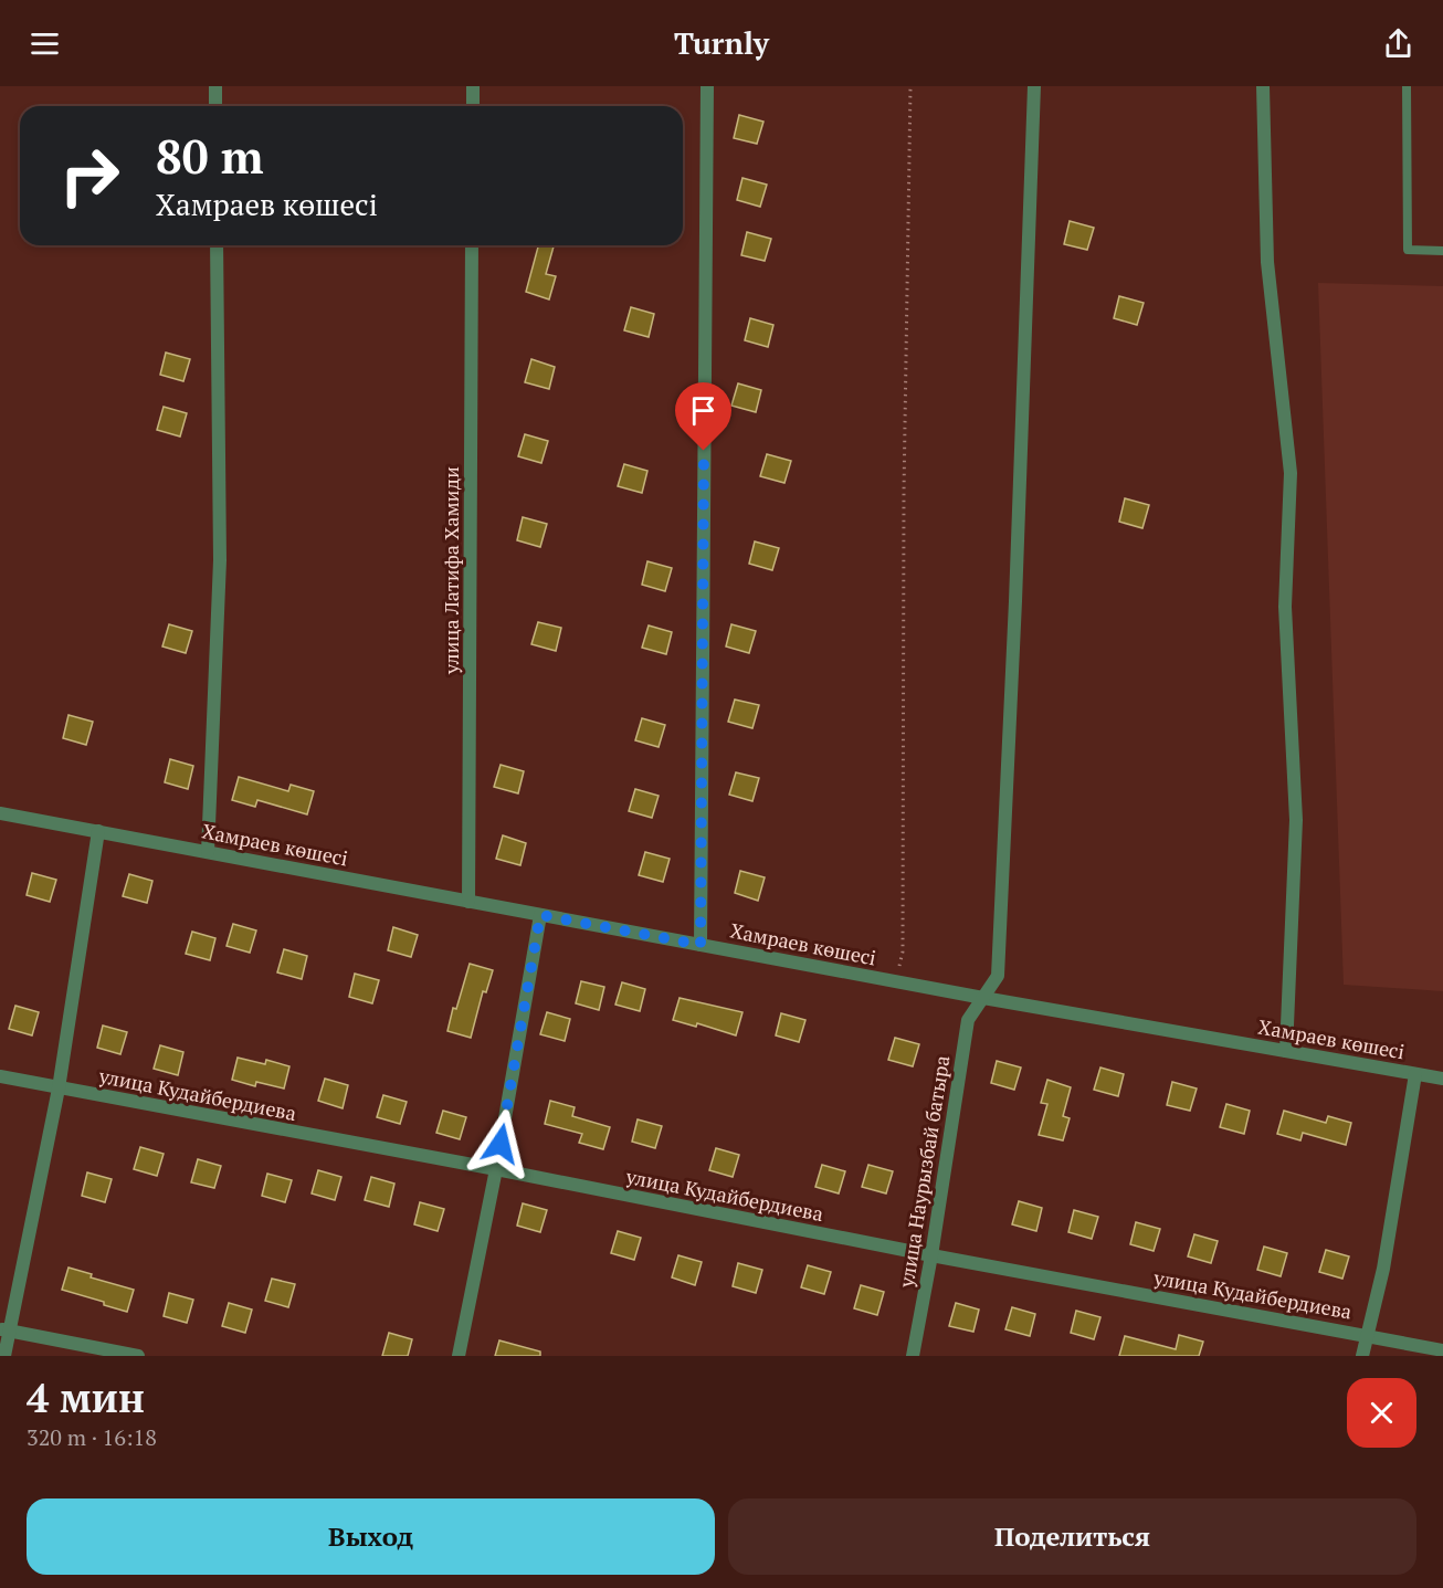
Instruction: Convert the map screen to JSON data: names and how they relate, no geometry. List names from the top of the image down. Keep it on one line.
{"streets":{"street":["улица Латифа Хамиди","Хамраев көшесі","улица Кудайбердиева","улица Наурызбай батыра"]},"crossings":[["улица Латифа Хамиди","Хамраев көшесі"],["Хамраев көшесі","улица Наурызбай батыра"],["улица Кудайбердиева","улица Наурызбай батыра"]],"page":{"header":"Turnly","turn":["80 m","Хамраев көшесі"],"heading":["4 мин","320 m · 16:18"],"buttons":["Выход","Поделиться"]}}
